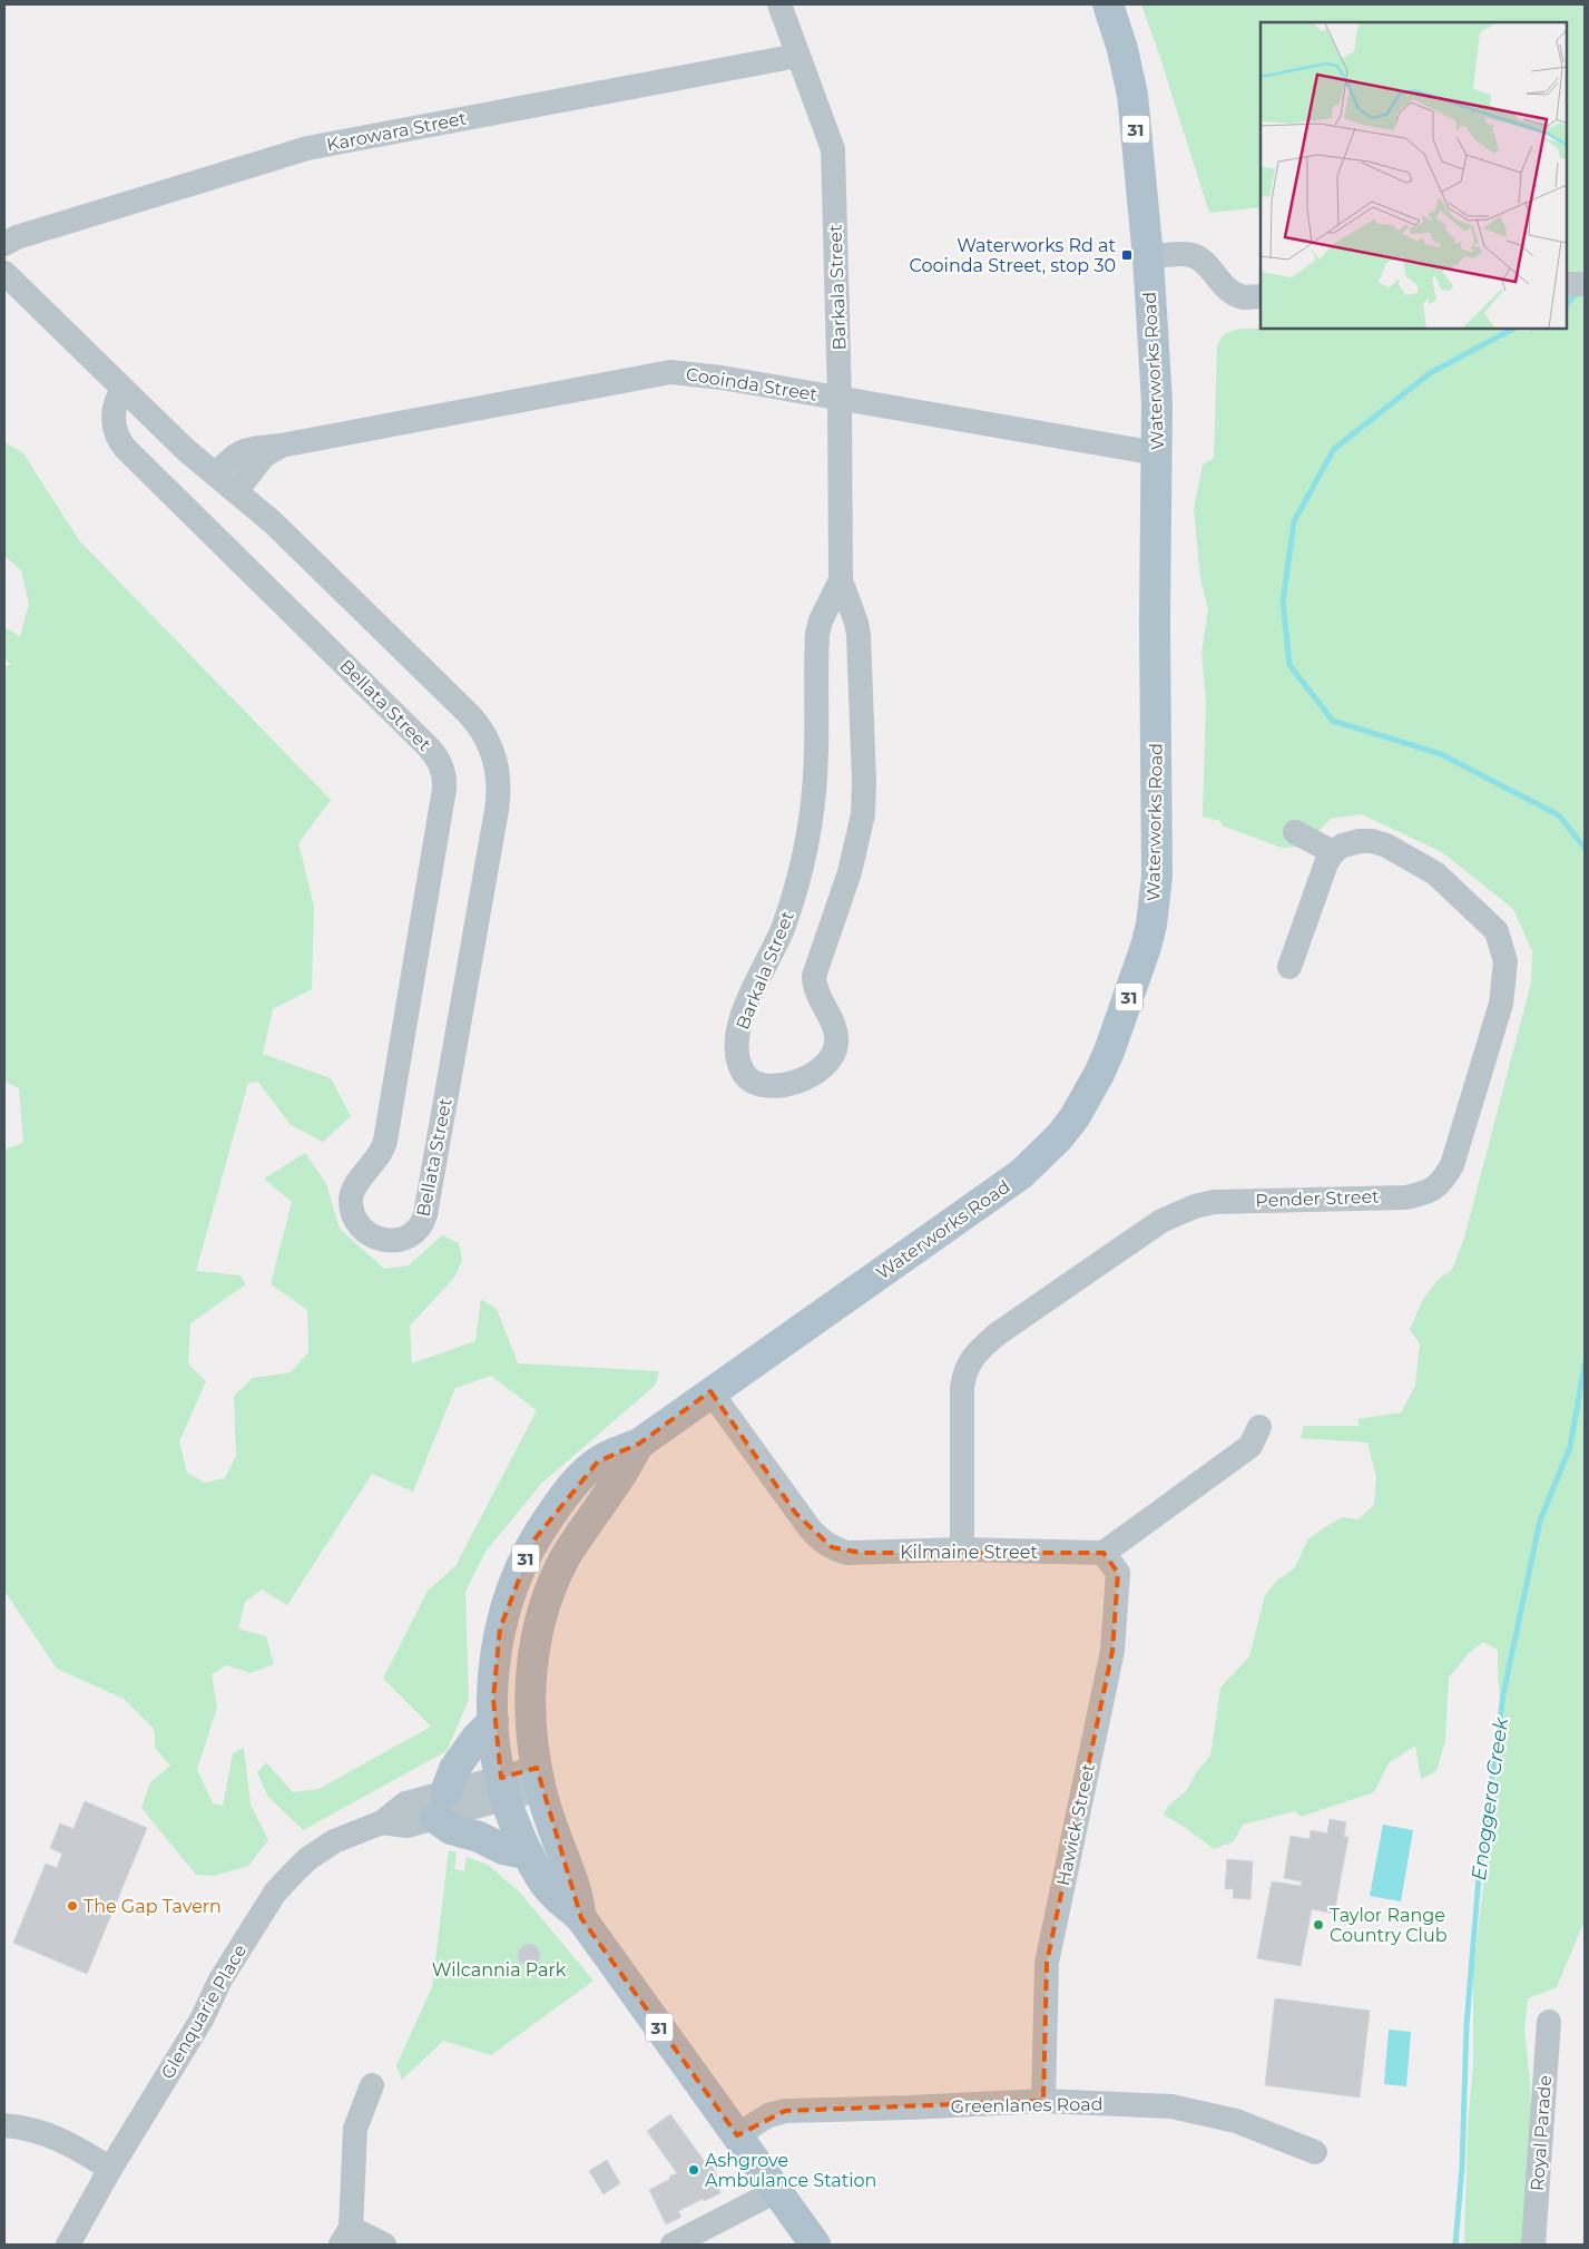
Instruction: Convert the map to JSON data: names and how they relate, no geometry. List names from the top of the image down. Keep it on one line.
{"streets":{"main road":["31","Waterworks Road"],"street":["Karowara Street","Barkala Street","Cooinda Street","Bellata Street","Pender Street","Kilmaine Street","Hawick Street","Glenquarie Place","Greenlanes Road","Royal Parade"]},"crossings":[["Karowara Street","Barkala Street"],["Barkala Street","Cooinda Street"],["Waterworks Road","Cooinda Street"],["Waterworks Road","Kilmaine Street"],["Waterworks Road","Glenquarie Place"],["Waterworks Road","Greenlanes Road"],["Cooinda Street","Bellata Street"],["Pender Street","Kilmaine Street"],["Kilmaine Street","Hawick Street"],["Hawick Street","Greenlanes Road"]],"water":["Enoggera Creek"],"parks":["Wilcannia Park"],"places":{"transit":["Waterworks Rd at Cooinda Street, stop 30"],"other":["The Gap Tavern","Taylor Range Country Club","Ashgrove Ambulance Station"]}}
